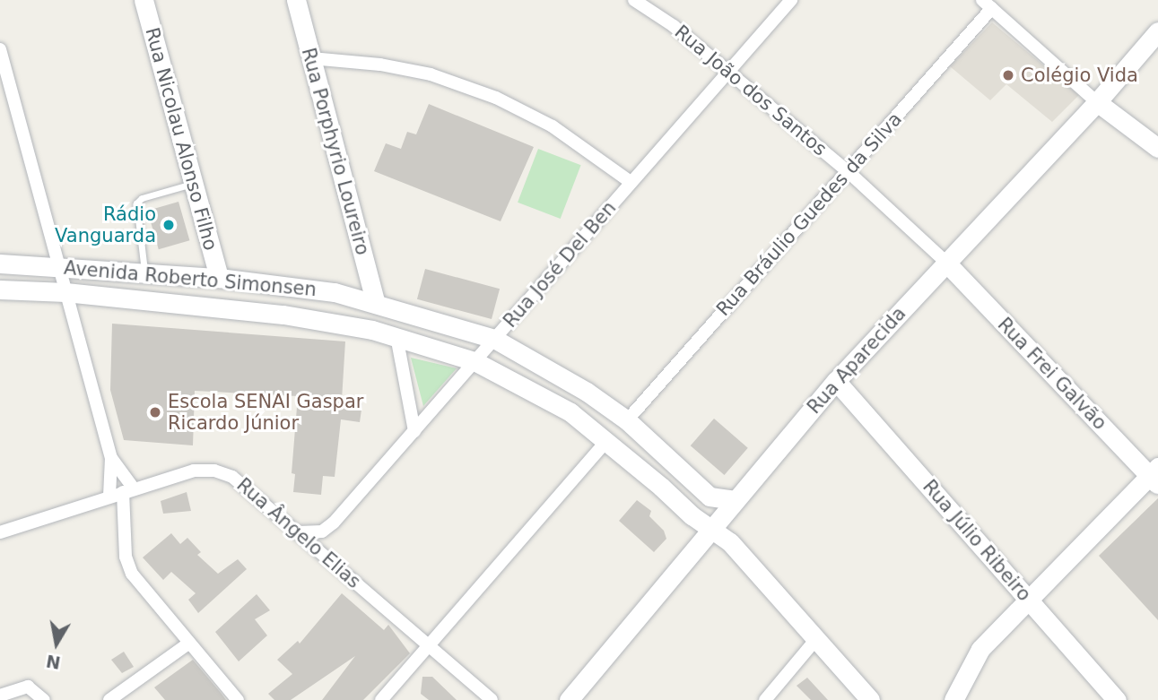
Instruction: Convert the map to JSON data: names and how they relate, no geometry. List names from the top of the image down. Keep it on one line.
{"streets":{"main road":["Rua Nicolau Alonso Filho","Rua Porphyrio Loureiro","Avenida Roberto Simonsen","Rua Aparecida","Rua Frei Galvão","Rua Júlio Ribeiro"],"street":["Rua João dos Santos","Rua Bráulio Guedes da Silva","Rua José Del Ben","Rua Ângelo Elias"]},"crossings":[["Rua João dos Santos","Rua Bráulio Guedes da Silva"],["Rua João dos Santos","Rua José Del Ben"],["Rua João dos Santos","Rua Aparecida"],["Rua João dos Santos","Rua Frei Galvão"],["Rua Nicolau Alonso Filho","Avenida Roberto Simonsen"],["Rua Porphyrio Loureiro","Avenida Roberto Simonsen"],["Rua Bráulio Guedes da Silva","Avenida Roberto Simonsen"],["Rua José Del Ben","Avenida Roberto Simonsen"],["Avenida Roberto Simonsen","Rua Aparecida"],["Rua Aparecida","Rua Frei Galvão"],["Rua Aparecida","Rua Júlio Ribeiro"]],"places":["Colégio Vida","Rádio Vanguarda","Escola SENAI Gaspar Ricardo Júnior"],"north":"bottom"}
